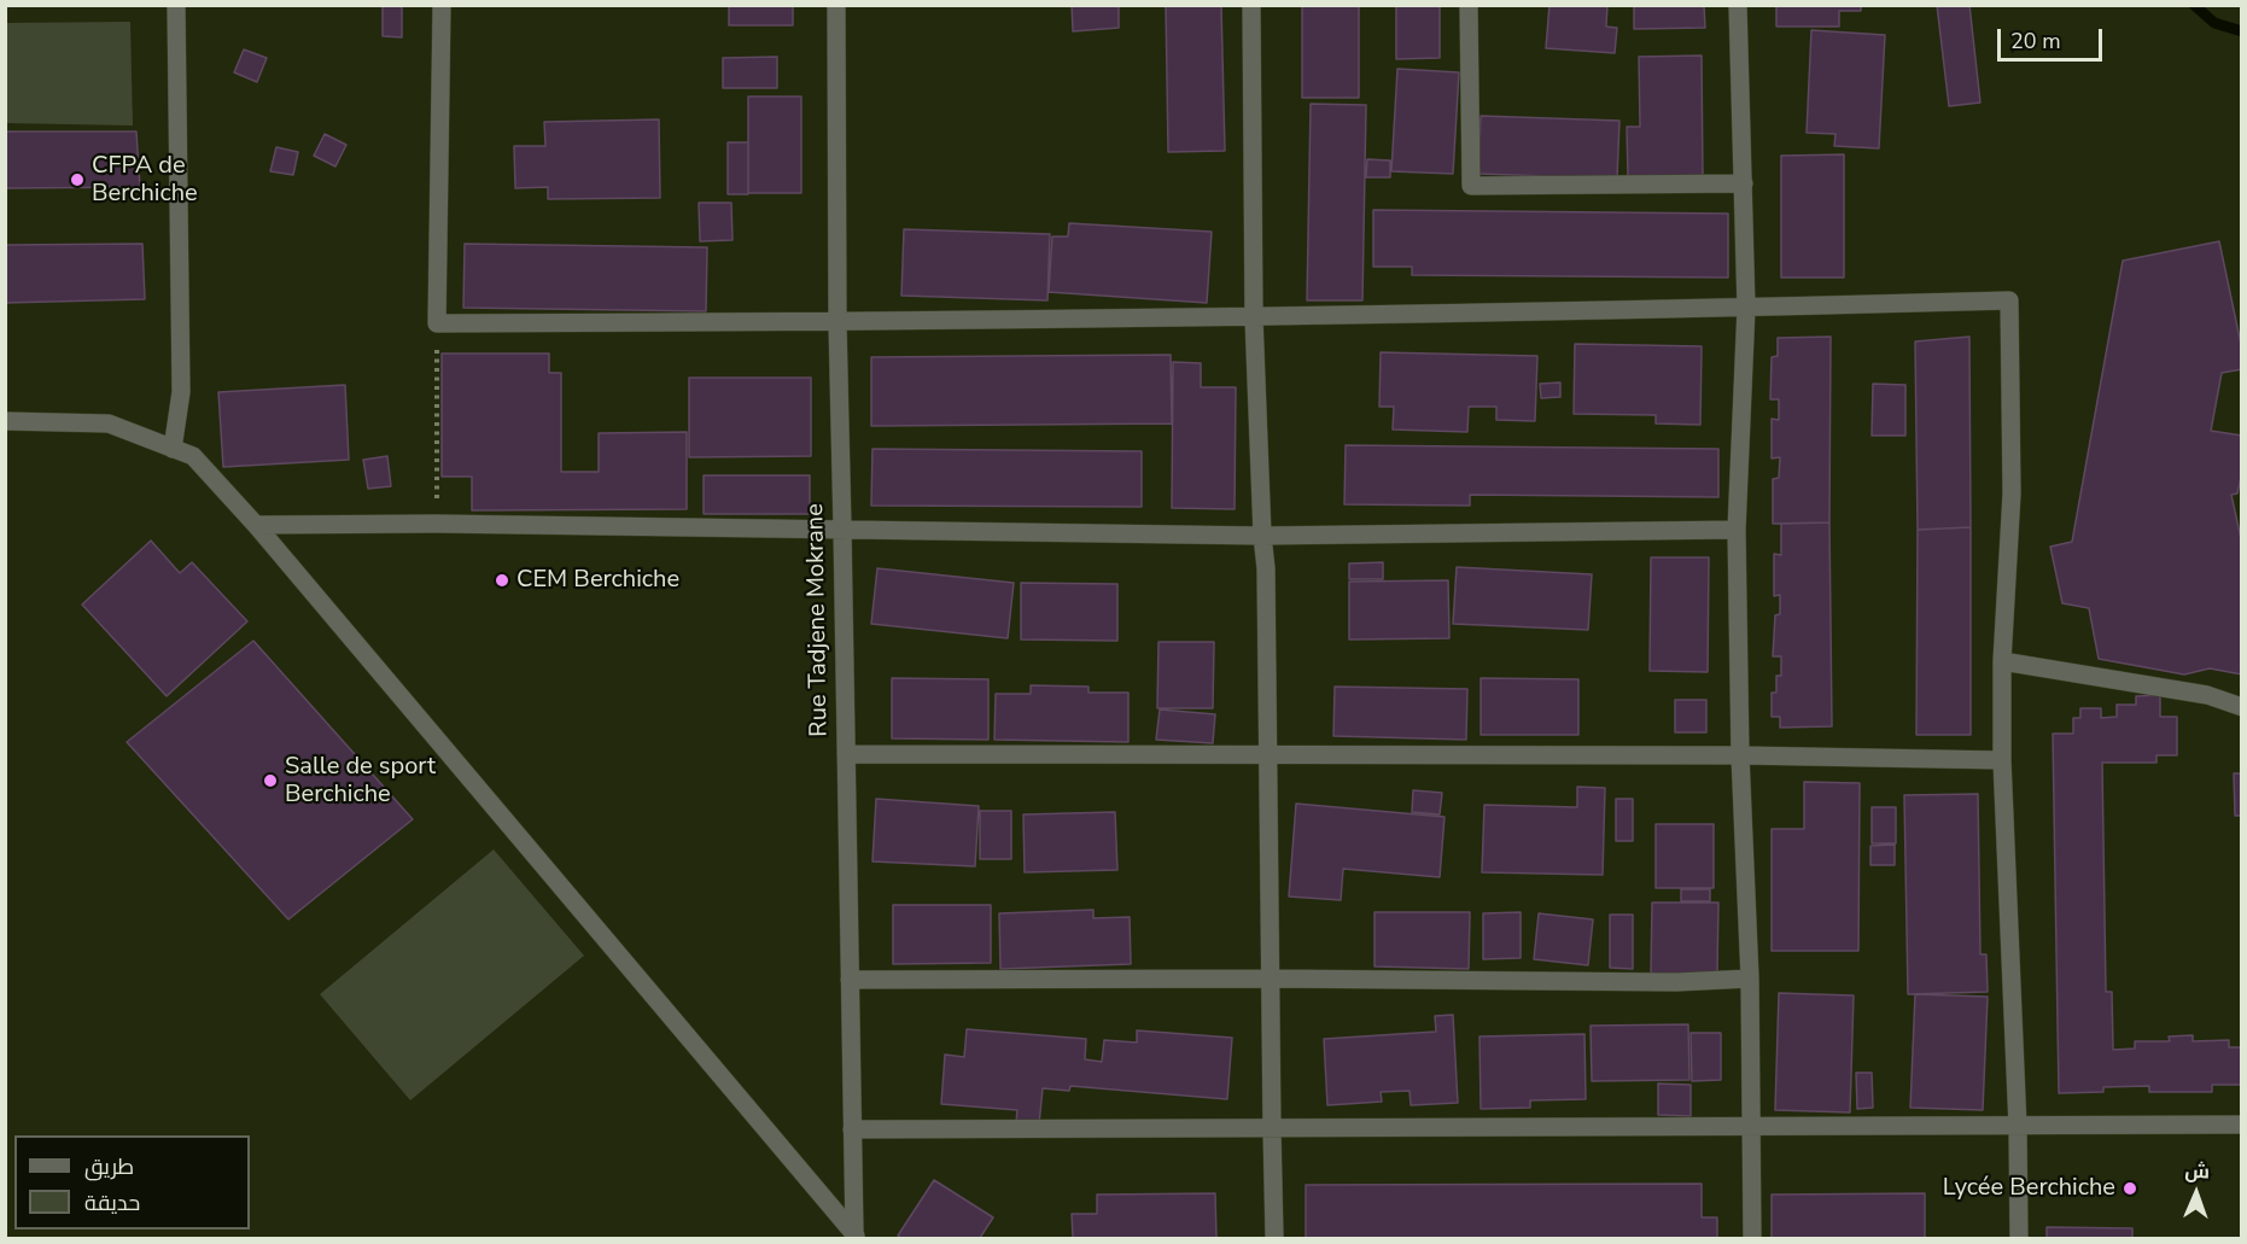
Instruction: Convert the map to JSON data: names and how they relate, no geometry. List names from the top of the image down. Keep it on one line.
{"streets":{"street":["Rue Tadjene Mokrane"]},"places":["CFPA de Berchiche","CEM Berchiche","Salle de sport Berchiche","Lycée Berchiche"],"legend":["طريق","حديقة"],"scale_bar":"20 m","north":"top"}
